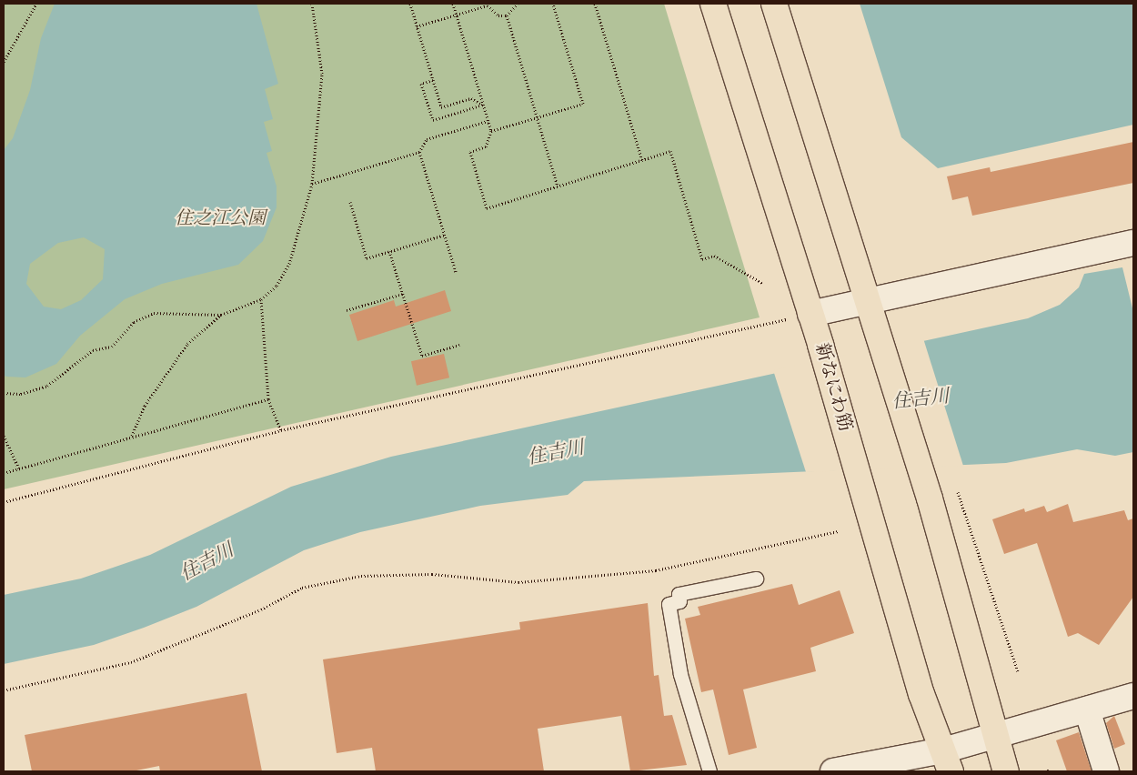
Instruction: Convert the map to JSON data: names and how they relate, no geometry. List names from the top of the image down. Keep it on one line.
{"streets":{"main road":["新なにわ筋"]},"water":["住吉川"],"parks":["住之江公園"]}
